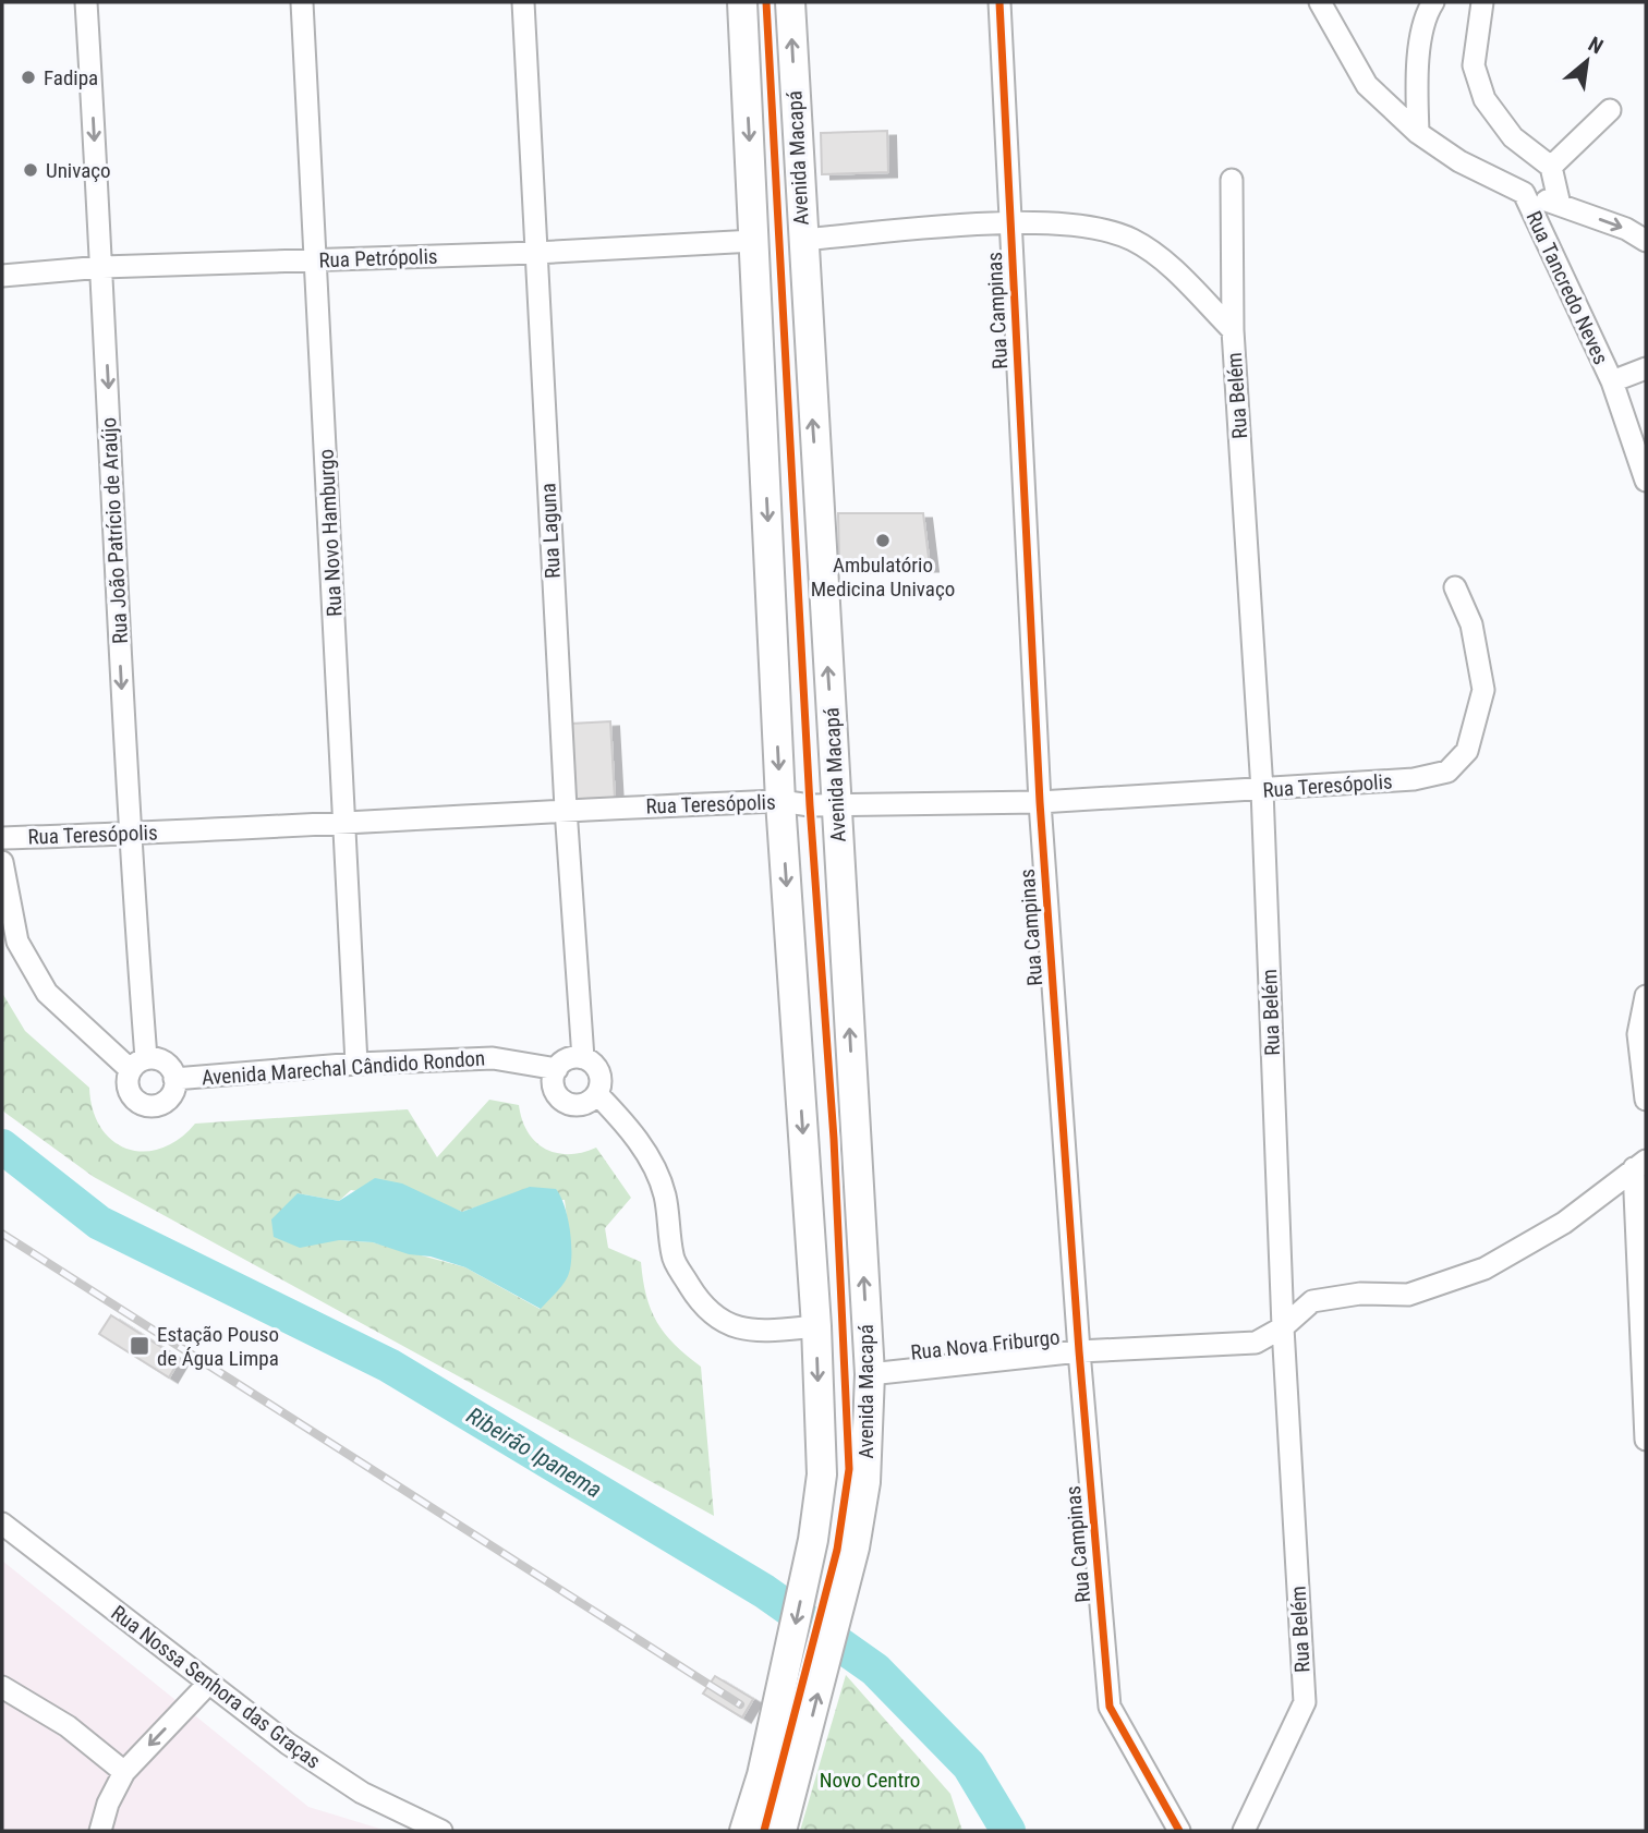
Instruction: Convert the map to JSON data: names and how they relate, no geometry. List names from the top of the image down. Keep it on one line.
{"streets":{"main road":["Avenida Macapá"],"street":["Rua Petrópolis","Rua Tancredo Neves","Rua Campinas","Rua Belém","Rua João Patrício de Araújo","Rua Laguna","Rua Novo Hamburgo","Rua Teresópolis","Avenida Marechal Cândido Rondon","Rua Nova Friburgo","Rua Nossa Senhora das Graças"]},"crossings":[["Avenida Macapá","Rua Teresópolis"],["Avenida Macapá","Rua Nova Friburgo"],["Rua Petrópolis","Rua João Patrício de Araújo"],["Rua Petrópolis","Rua Laguna"],["Rua Petrópolis","Rua Novo Hamburgo"],["Rua Campinas","Rua Teresópolis"],["Rua Campinas","Rua Nova Friburgo"],["Rua Belém","Rua Teresópolis"],["Rua Belém","Rua Nova Friburgo"],["Rua João Patrício de Araújo","Rua Teresópolis"],["Rua João Patrício de Araújo","Avenida Marechal Cândido Rondon"],["Rua Laguna","Rua Teresópolis"],["Rua Laguna","Avenida Marechal Cândido Rondon"],["Rua Novo Hamburgo","Rua Teresópolis"],["Rua Novo Hamburgo","Avenida Marechal Cândido Rondon"]],"one_way":["Rua João Patrício de Araújo"],"water":["Ribeirão Ipanema"],"parks":["Novo Centro"],"places":{"other":["Fadipa","Univaço","Ambulatório Medicina Univaço"],"transit":["Estação Pouso de Água Limpa"]},"north":"top right"}
